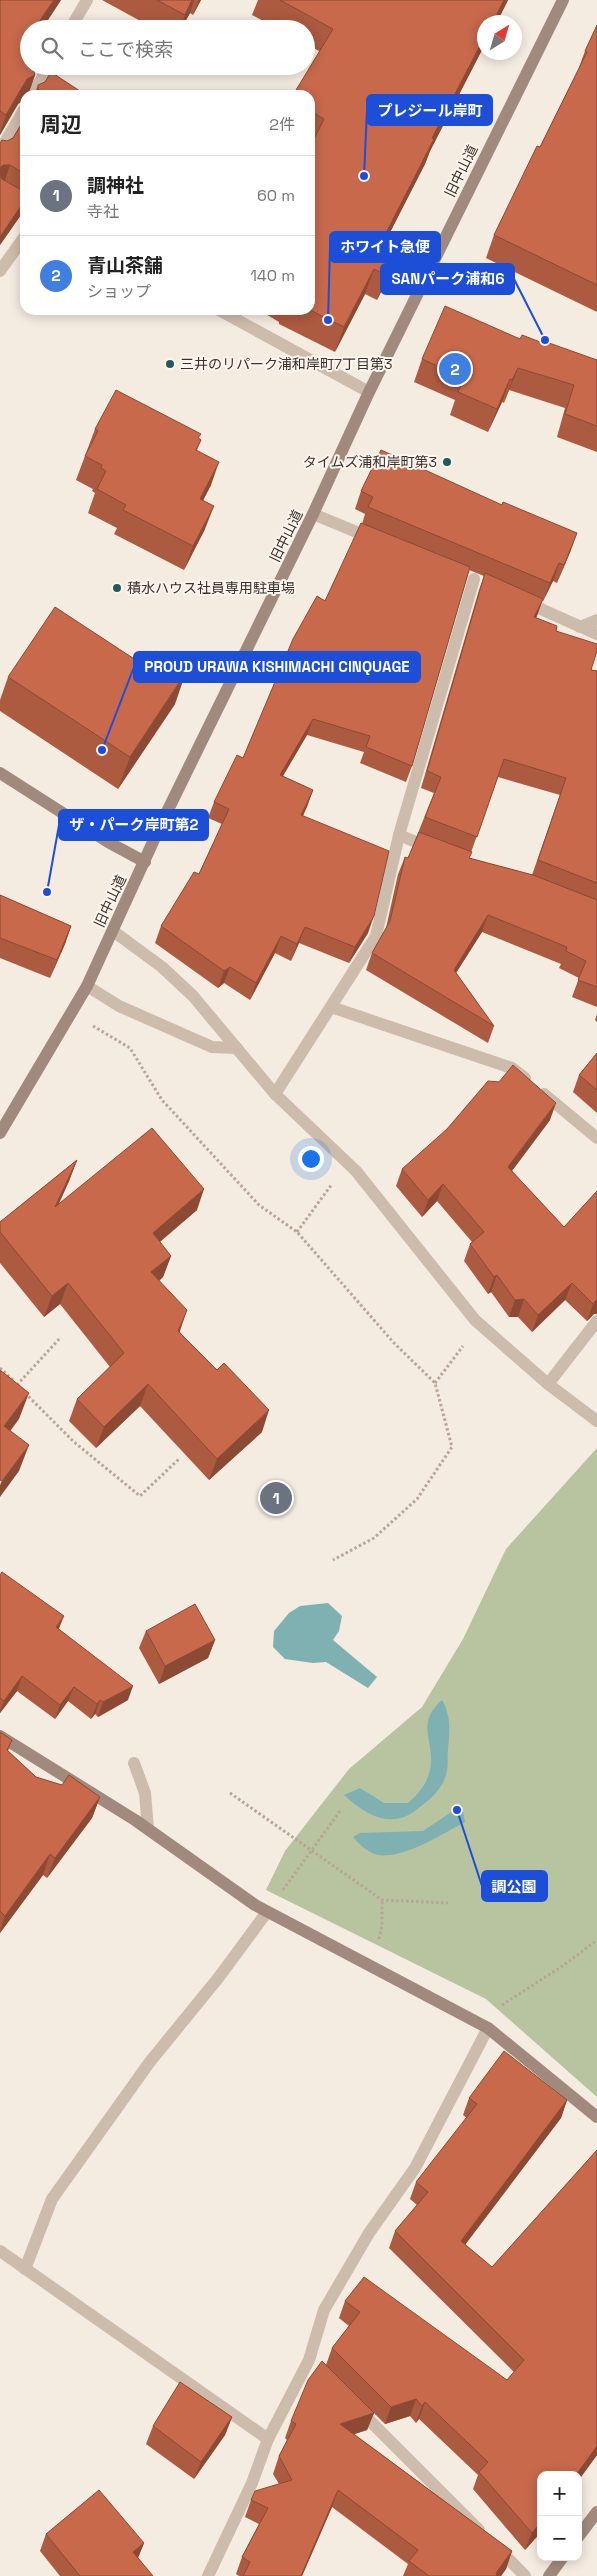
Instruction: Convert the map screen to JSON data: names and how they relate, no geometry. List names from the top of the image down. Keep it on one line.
{"streets":{"main road":["旧中山道"]},"places":["プレジール岸町","ホワイト急便","SANパーク浦和6","三井のリパーク浦和岸町7丁目第3","タイムズ浦和岸町第3","積水ハウス社員専用駐車場","PROUD URAWA KISHIMACHI CINQUAGE","ザ・パーク岸町第2","調公園"],"north":"top right","page":{"search":"ここで検索","heading":["周辺","2件"],"list":[{"mark":"1","name":"調神社","note":"寺社","value":"60 m"},{"mark":"2","name":"青山茶舗","note":"ショップ","value":"140 m"}],"pins":["2","1"],"map_buttons":["+","−"]}}
